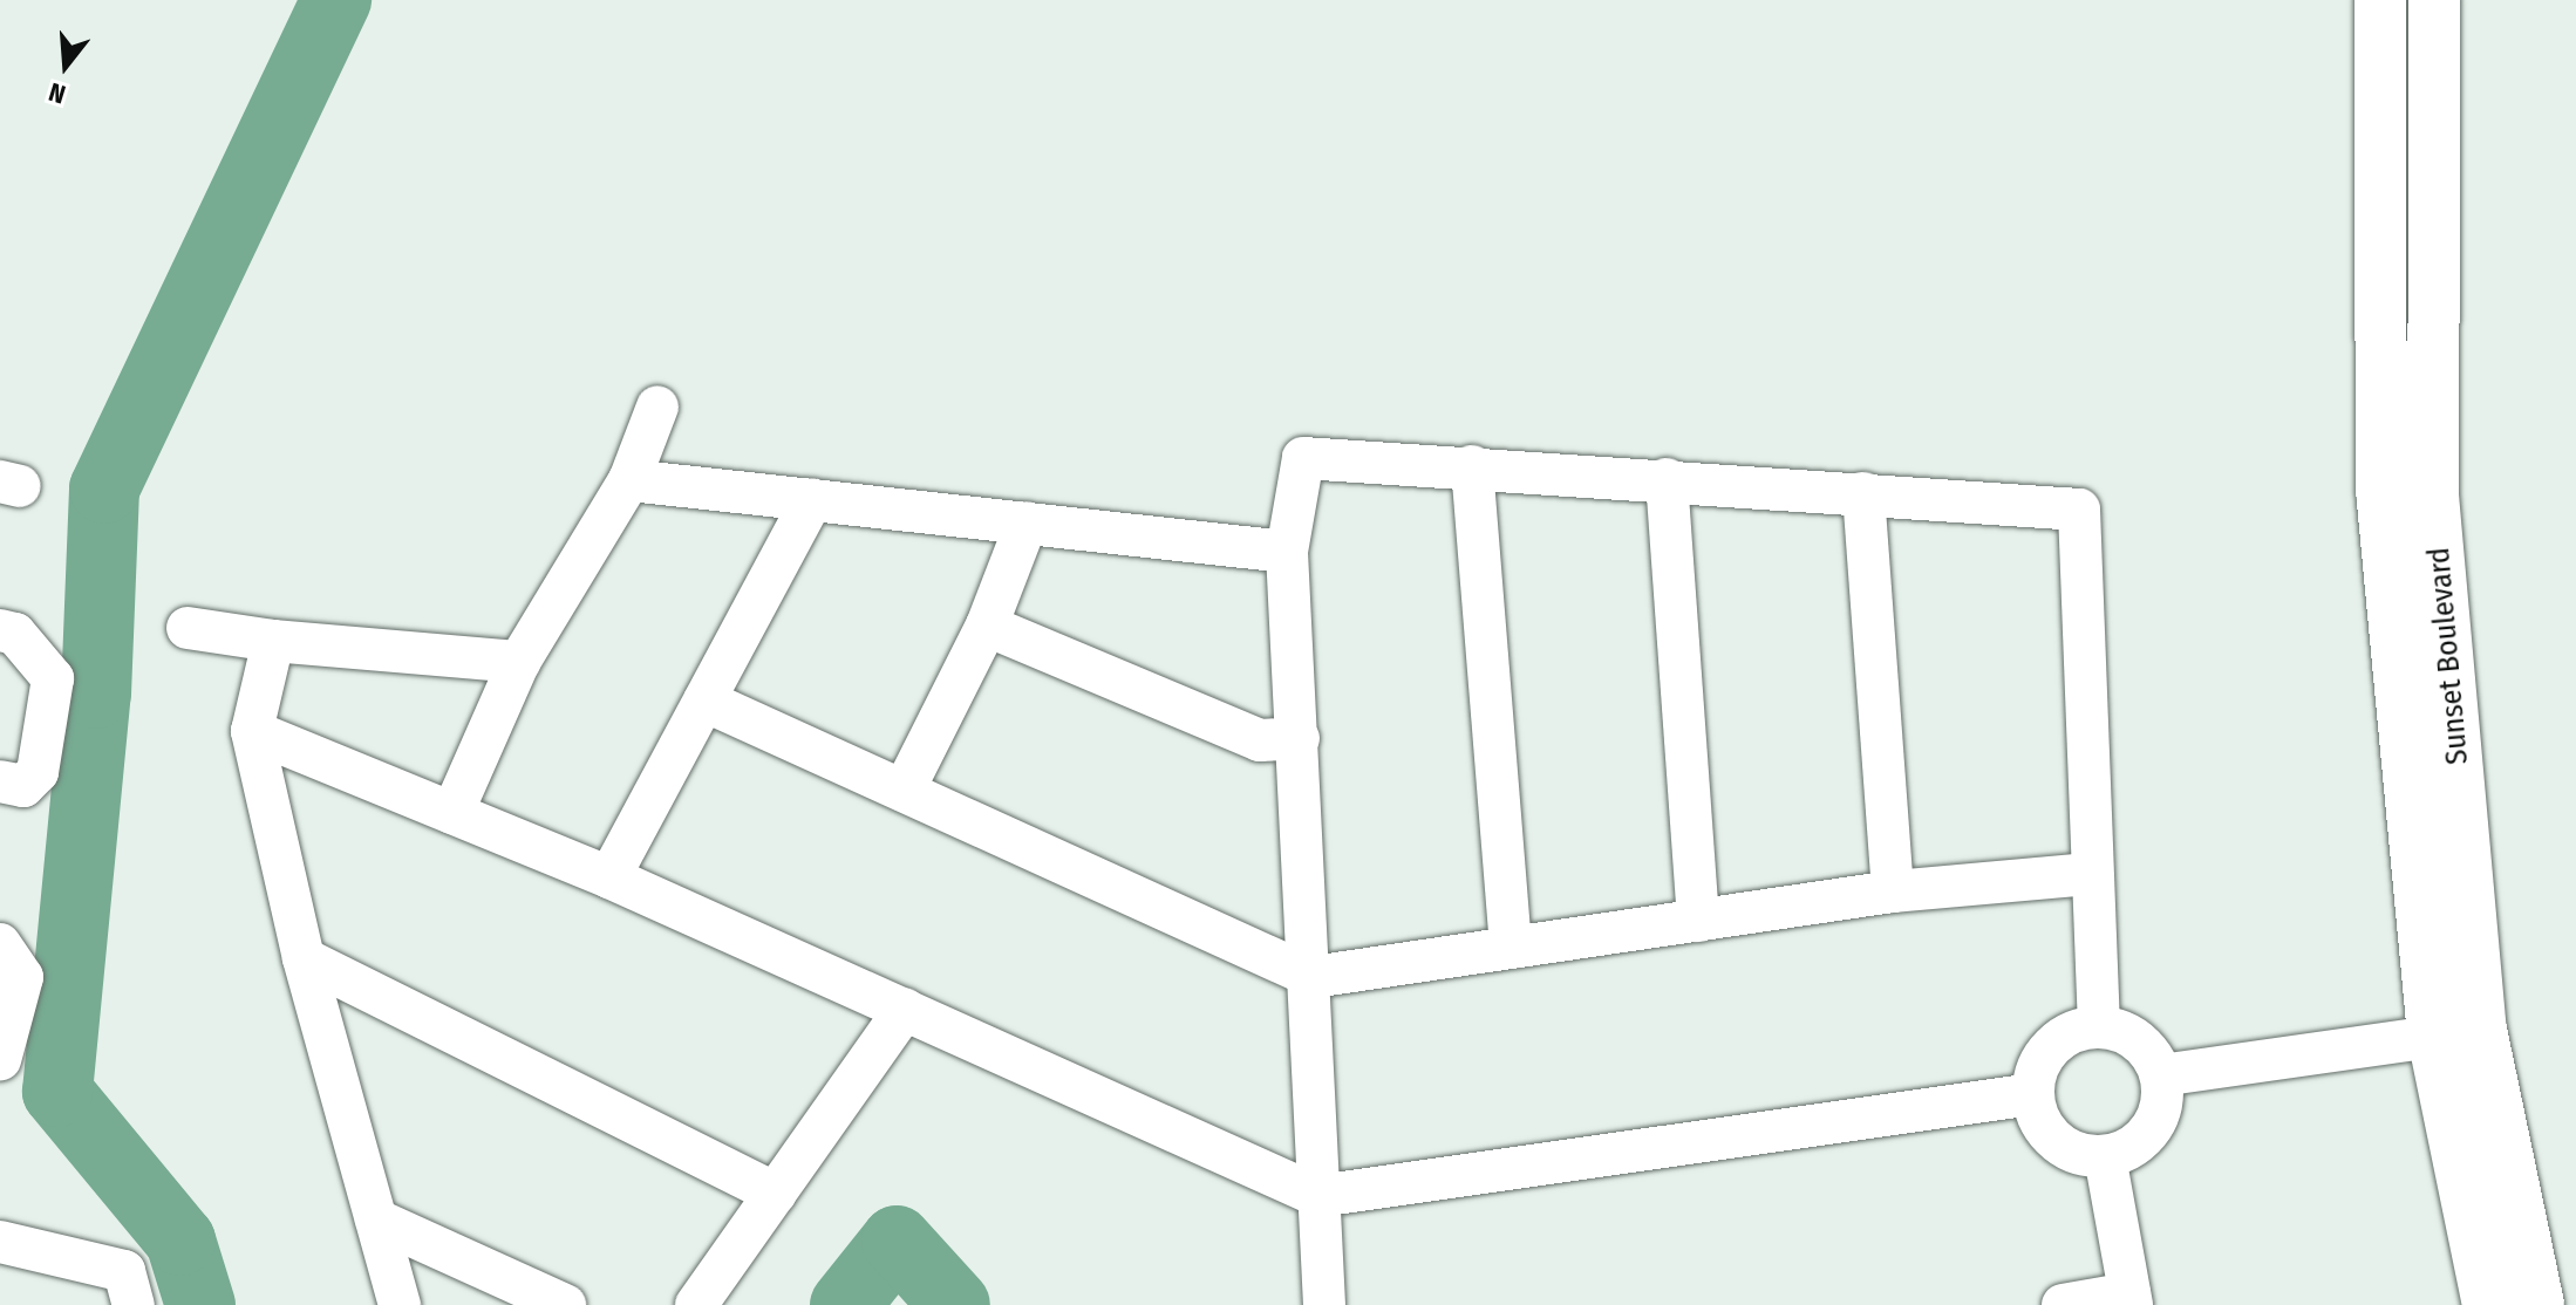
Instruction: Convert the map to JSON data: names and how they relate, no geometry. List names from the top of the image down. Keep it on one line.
{"streets":{"main road":["Sunset Boulevard"]},"north":"bottom"}
